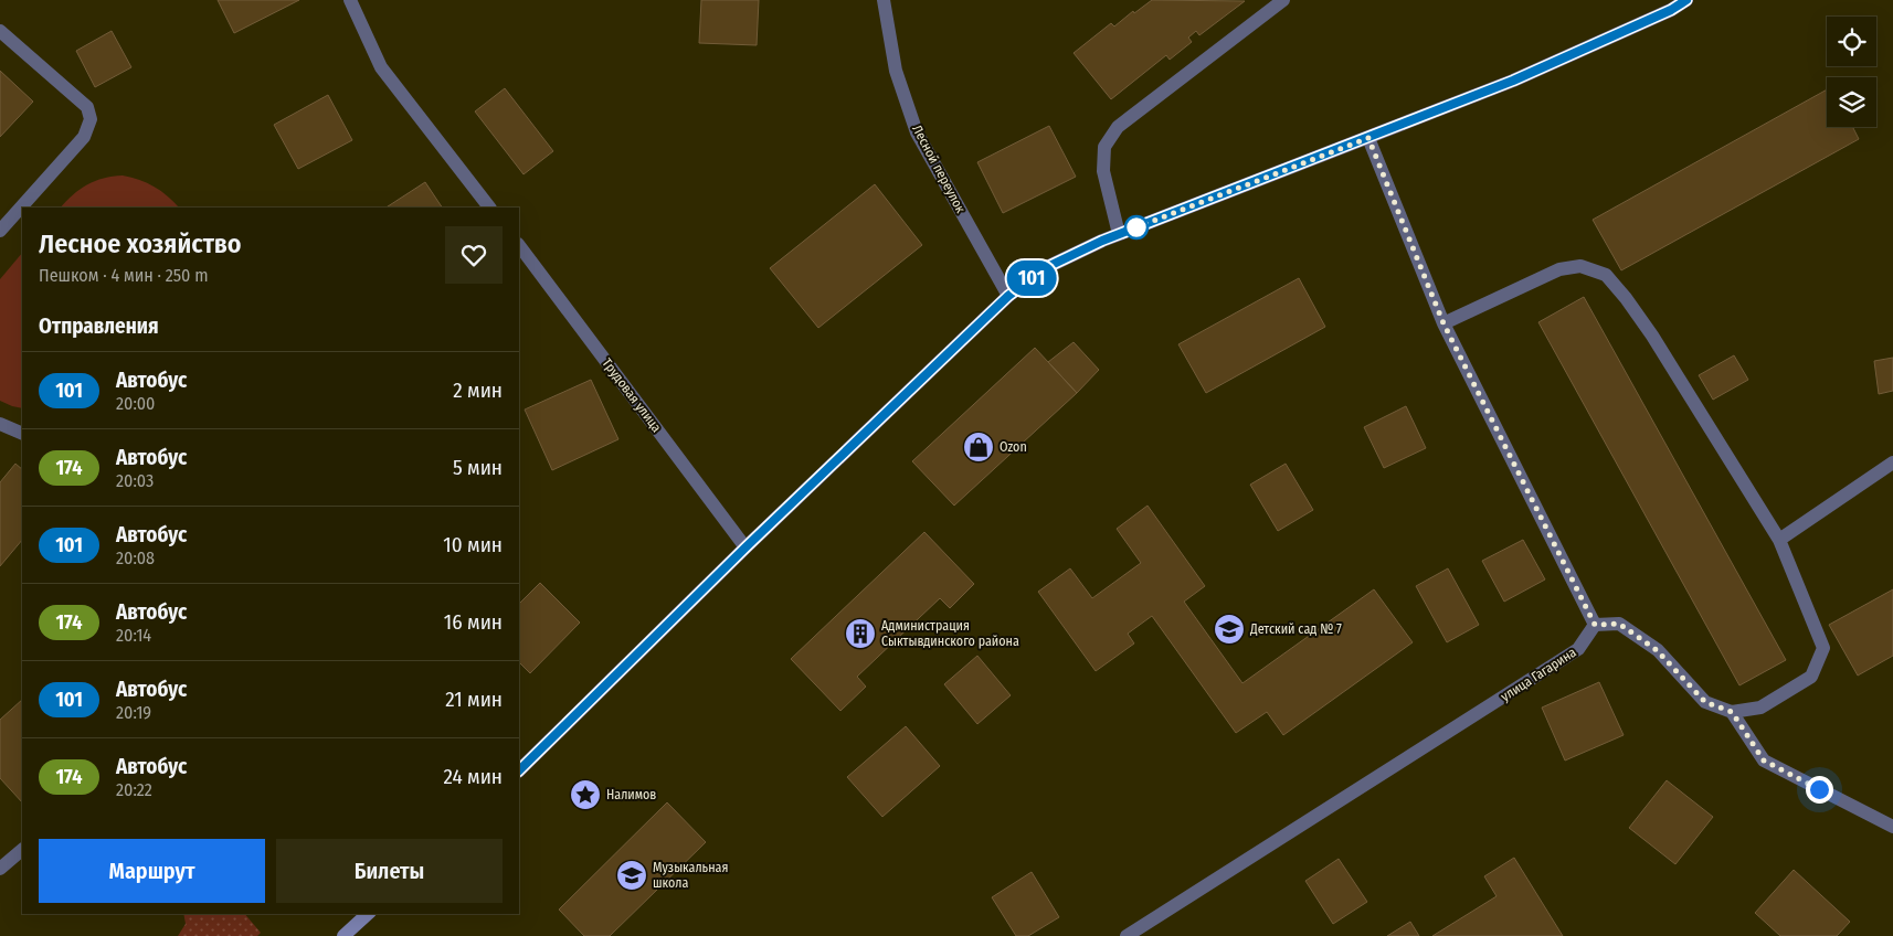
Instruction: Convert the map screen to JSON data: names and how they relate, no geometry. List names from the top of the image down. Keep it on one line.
{"streets":{"street":["Лесной переулок","Трудовая улица","улица Гагарина"]},"places":{"shop":["Ozon"],"school or university":["Детский сад № 7","Музыкальная школа"],"building":["Администрация Сыктывдинского района"],"place":["Налимов"]},"lines":["bus line 101"],"page":{"on_map":"101","heading":[["Лесное хозяйство","Пешком · 4 мин · 250 m"],"Отправления"],"list":[{"mark":"101","name":"Автобус","note":"20:00","value":"2 мин"},{"mark":"174","name":"Автобус","note":"20:03","value":"5 мин"},{"mark":"101","name":"Автобус","note":"20:08","value":"10 мин"},{"mark":"174","name":"Автобус","note":"20:14","value":"16 мин"},{"mark":"101","name":"Автобус","note":"20:19","value":"21 мин"},{"mark":"174","name":"Автобус","note":"20:22","value":"24 мин"}],"buttons":["Маршрут","Билеты"]}}
